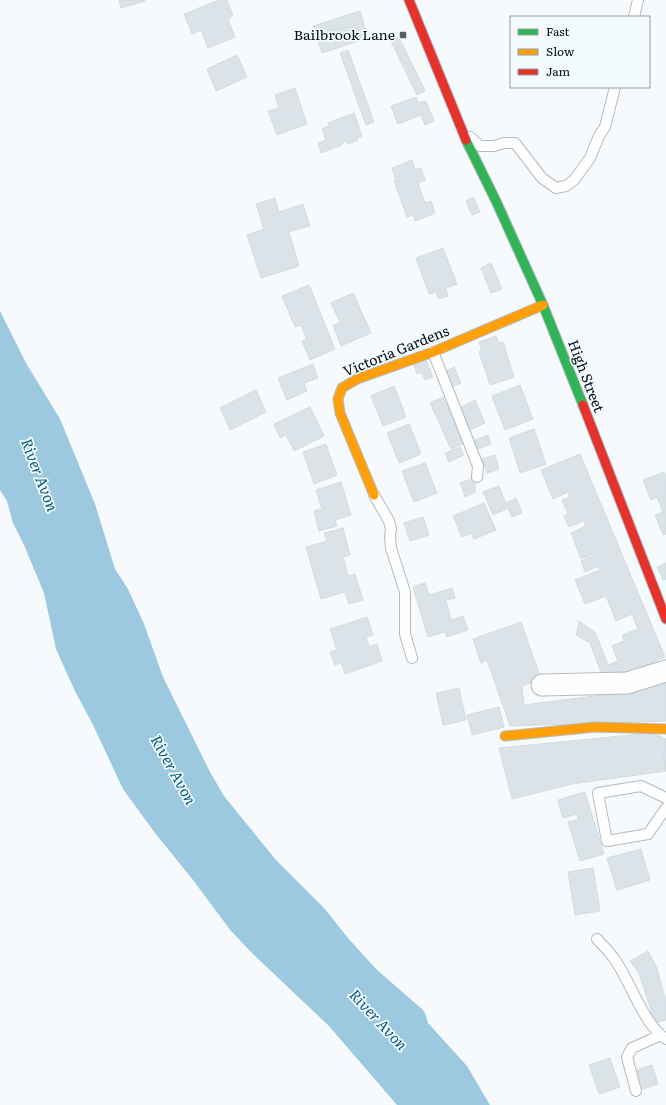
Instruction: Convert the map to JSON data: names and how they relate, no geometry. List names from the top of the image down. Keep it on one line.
{"streets":{"street":["Victoria Gardens","High Street"]},"crossings":[["Victoria Gardens","High Street"]],"water":["River Avon"],"places":{"transit":["Bailbrook Lane"]},"legend":["Fast","Slow","Jam"]}
